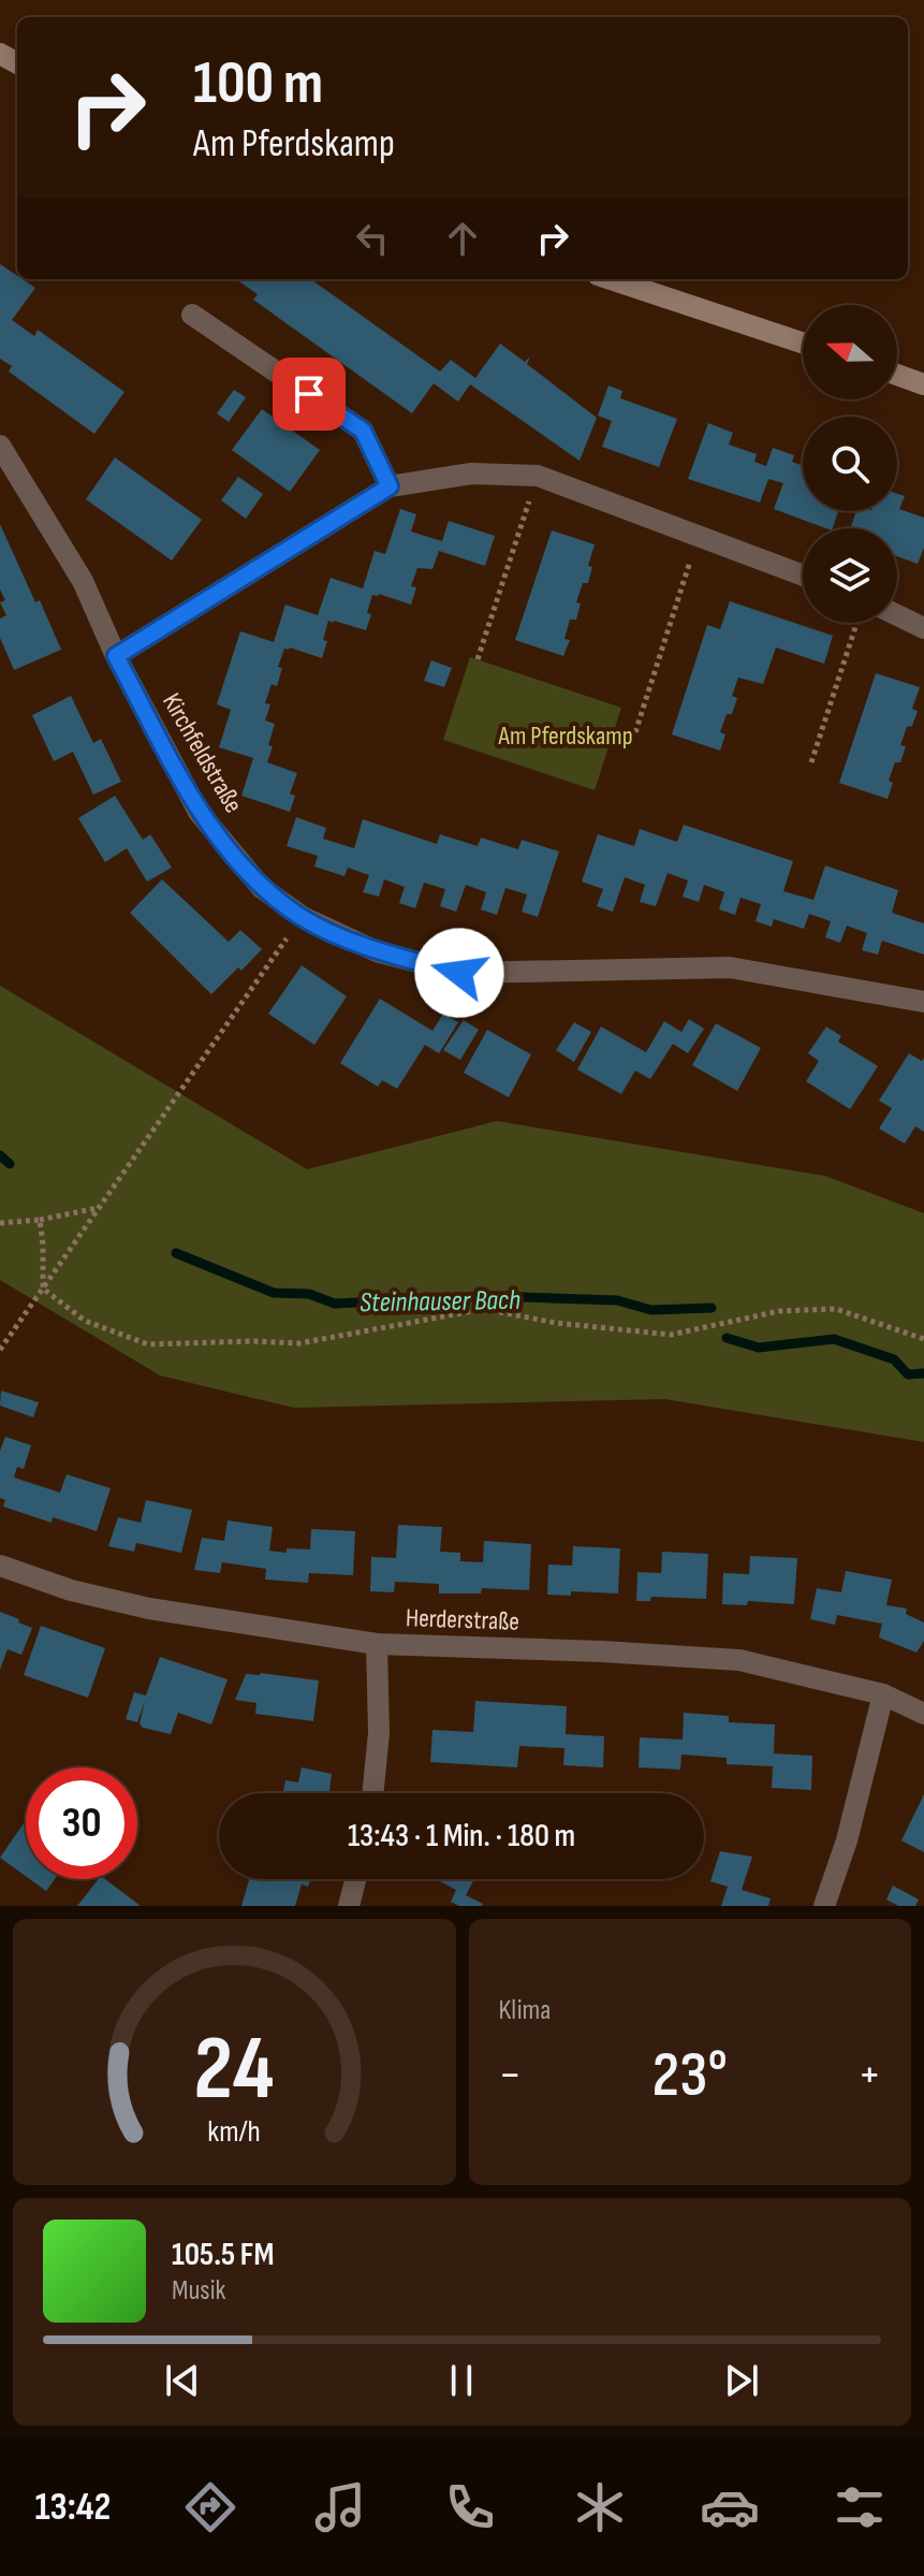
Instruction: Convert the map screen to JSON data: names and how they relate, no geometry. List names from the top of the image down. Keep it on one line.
{"streets":{"street":["Kirchfeldstraße","Herderstraße"]},"water":["Steinhauser Bach"],"parks":["Am Pferdskamp"],"north":"left","page":{"turn":["100 m","Am Pferdskamp"],"limit":"30","trip":"13:43 · 1 Min. · 180 m","tile":"Klima","heat":["−","23°","+"],"song":["105.5 FM","Musik"],"tabs":"13:42","gauge":["24","km/h"]}}
